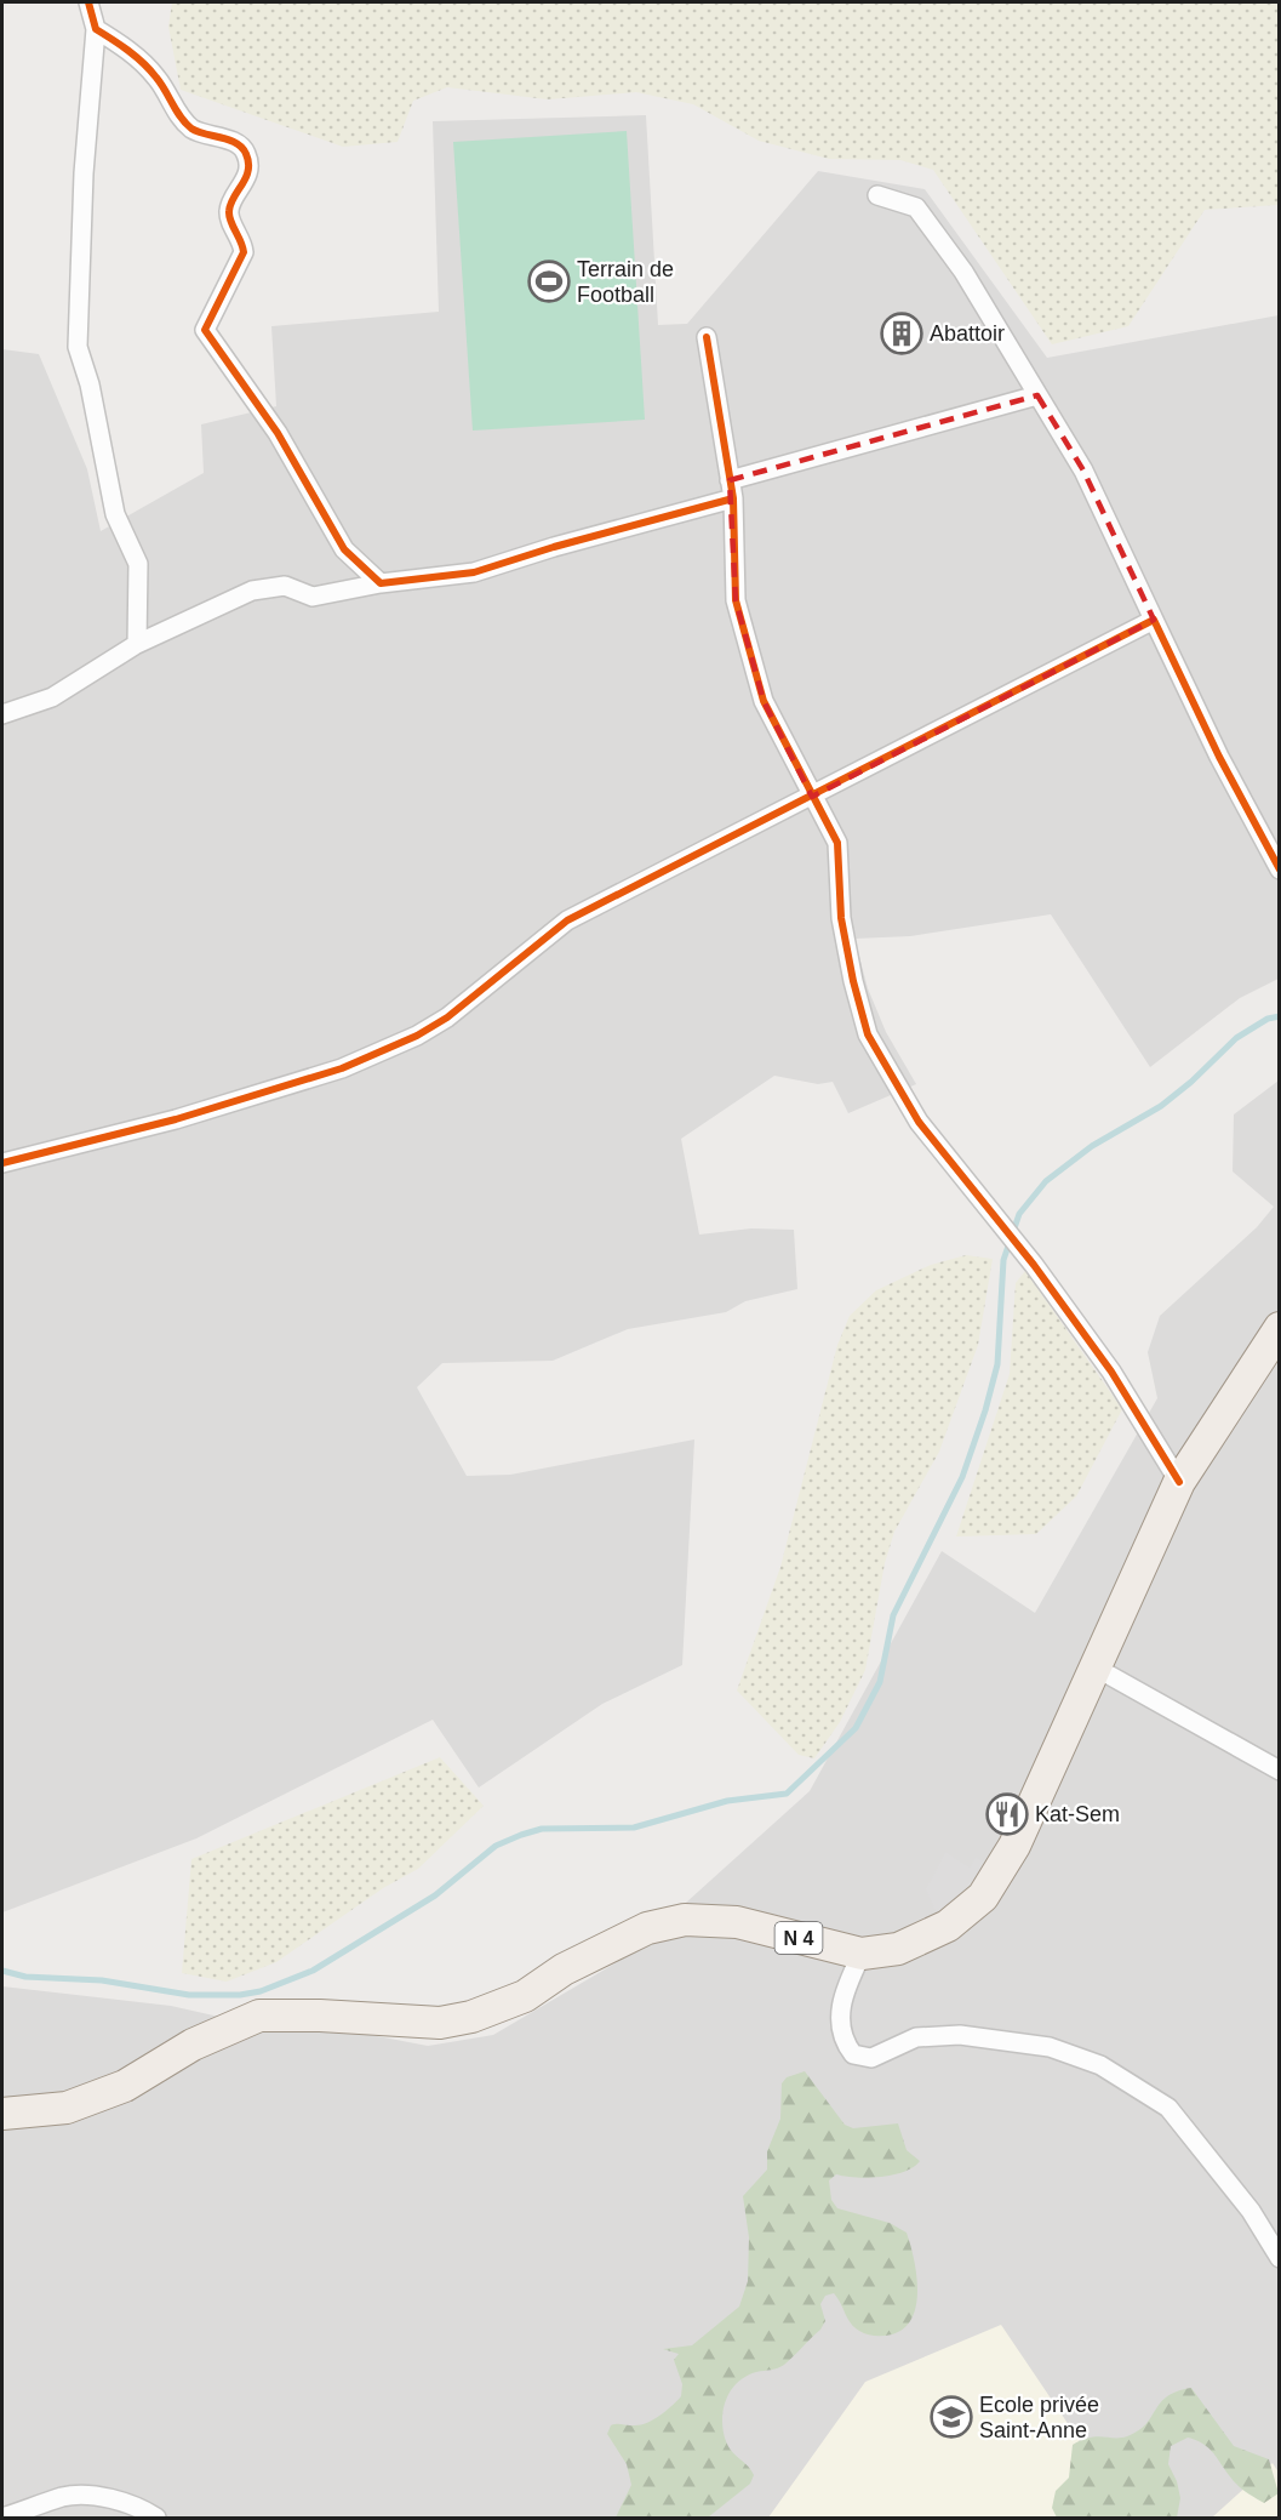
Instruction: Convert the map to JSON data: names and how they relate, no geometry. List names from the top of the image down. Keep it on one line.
{"streets":{"main road":["N 4"]},"places":{"sports":["Terrain de Football"],"building":["Abattoir"],"restaurant":["Kat-Sem"],"school or university":["Ecole privée Saint-Anne"]}}
